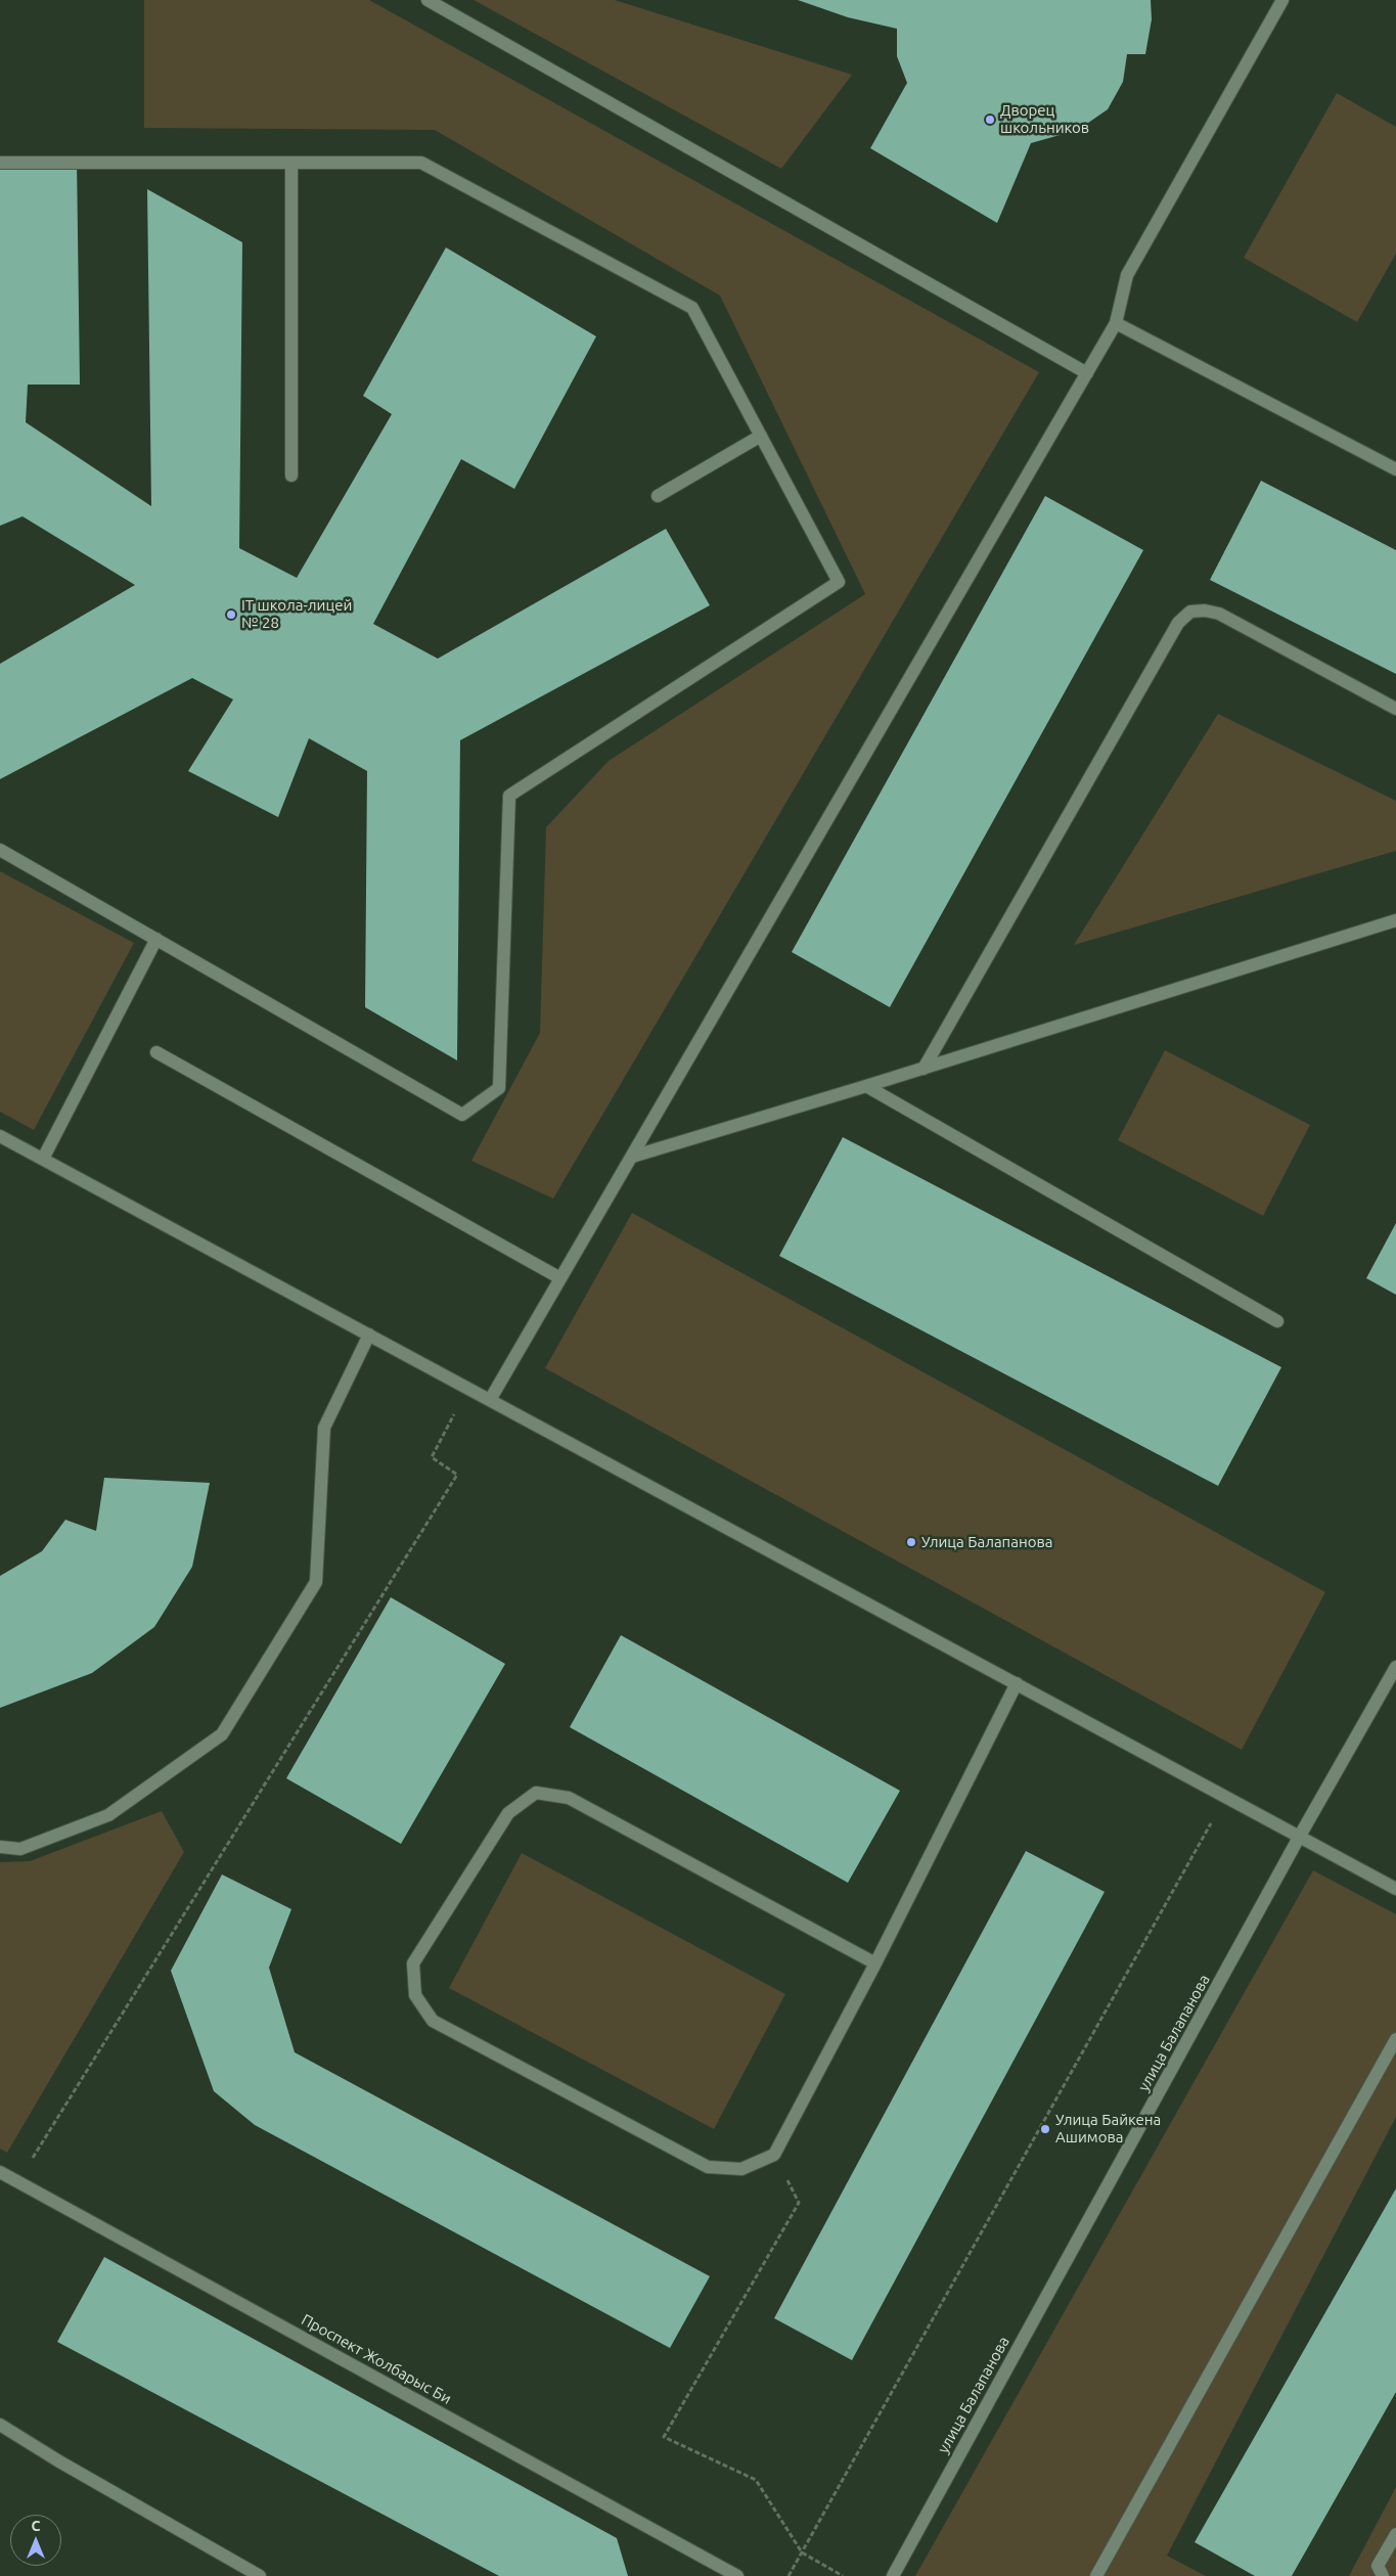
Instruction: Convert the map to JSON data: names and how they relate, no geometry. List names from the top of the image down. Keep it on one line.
{"streets":{"street":["улица Балапанова","Проспект Жолбарыс Би"]},"places":["Дворец школьников","IT школа-лицей № 28","Улица Балапанова","Улица Байкена Ашимова"],"north":"top"}
